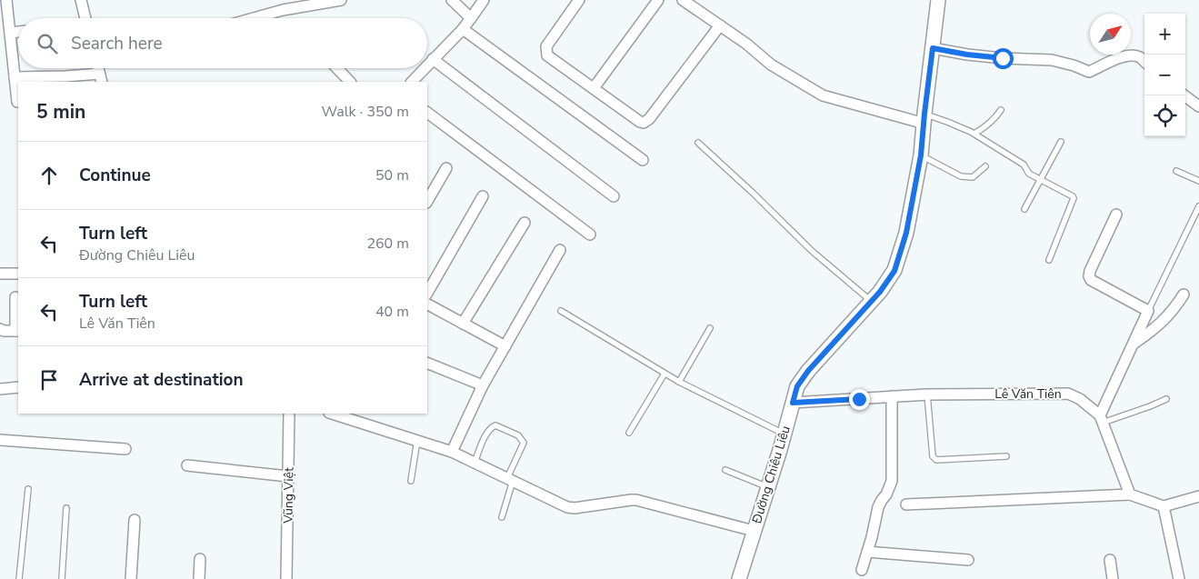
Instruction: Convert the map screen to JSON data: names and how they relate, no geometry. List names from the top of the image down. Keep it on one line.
{"streets":{"street":["Lê Văn Tiên","Đường Chiêu Liêu","Vũng Việt"]},"crossings":[["Lê Văn Tiên","Đường Chiêu Liêu"]],"north":"top right","page":{"map_buttons":["+","−"],"search":"Search here","heading":["5 min","Walk · 350 m"],"list":[["Continue","50 m"],["Turn left","Đường Chiêu Liêu","260 m"],["Turn left","Lê Văn Tiên","40 m"],"Arrive at destination"]}}
